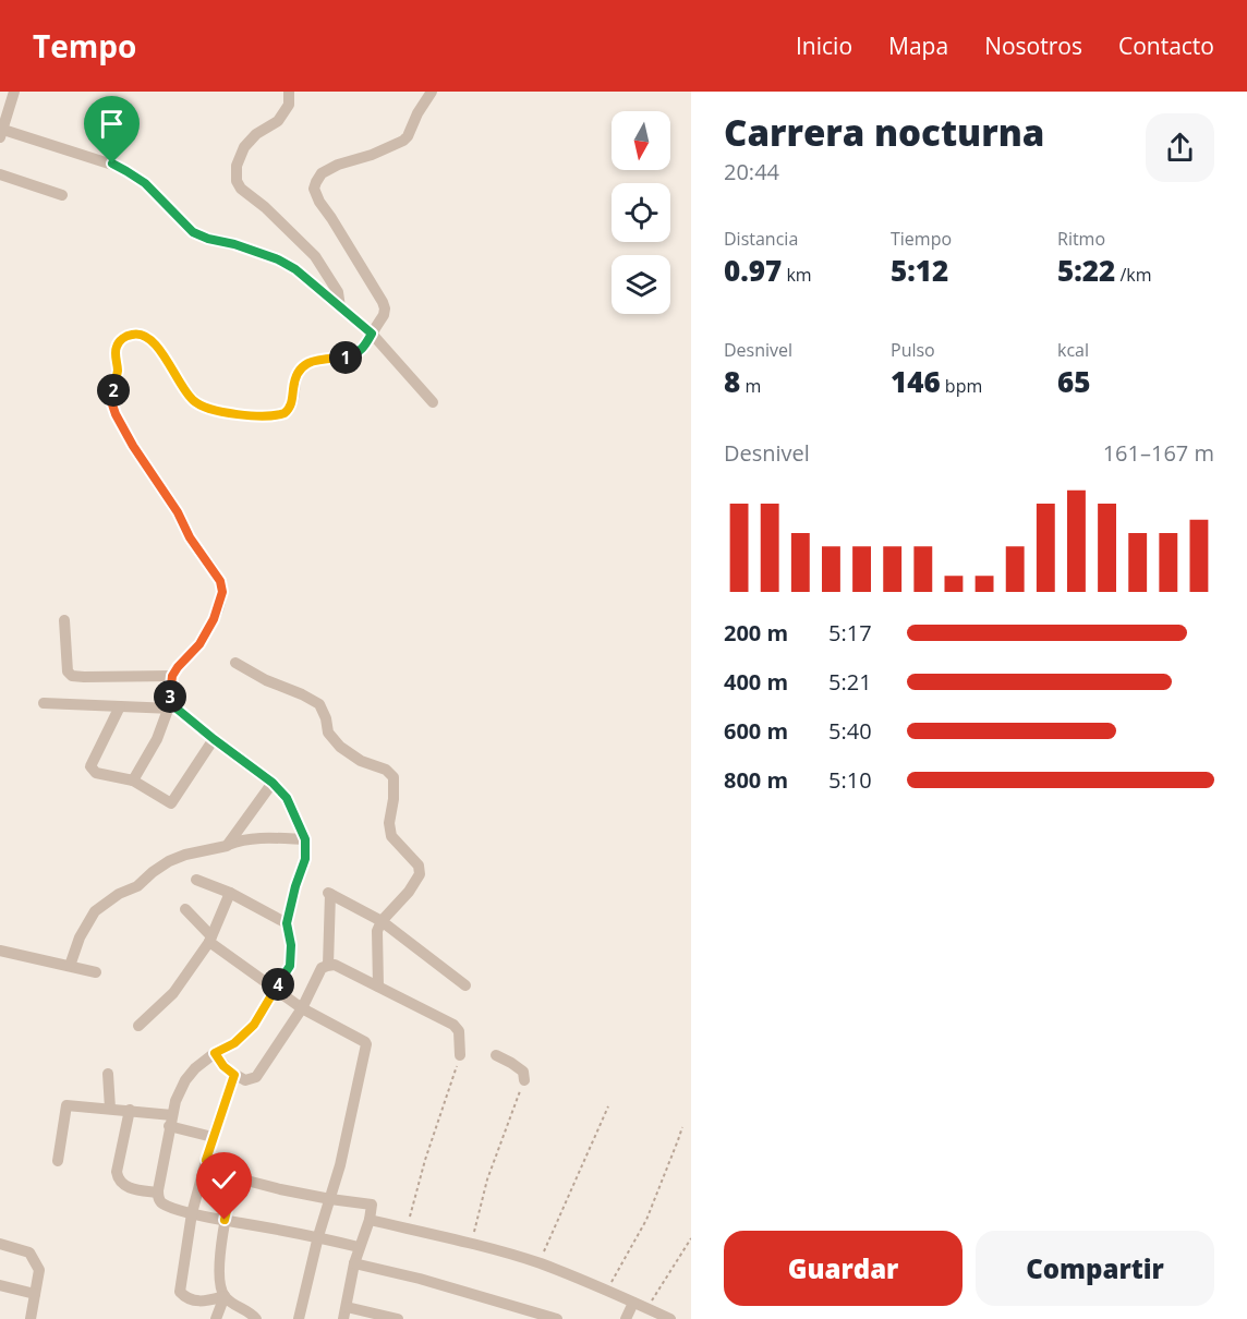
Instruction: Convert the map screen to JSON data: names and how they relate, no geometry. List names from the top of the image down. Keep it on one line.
{"north":"bottom","page":{"header":"Tempo","nav":["Inicio","Mapa","Nosotros","Contacto"],"heading":["Carrera nocturna","20:44"],"stats":[["Distancia","0.97 km"],["Tiempo","5:12"],["Ritmo","5:22 /km"],["Desnivel","8 m"],["Pulso","146 bpm"],["kcal","65"]],"pins":["1","2","3","4"],"chart":["Desnivel","161–167 m"],"list":[{"name":"200 m","note":"5:17"},{"name":"400 m","note":"5:21"},{"name":"600 m","note":"5:40"},{"name":"800 m","note":"5:10"}],"buttons":["Guardar","Compartir"]}}
